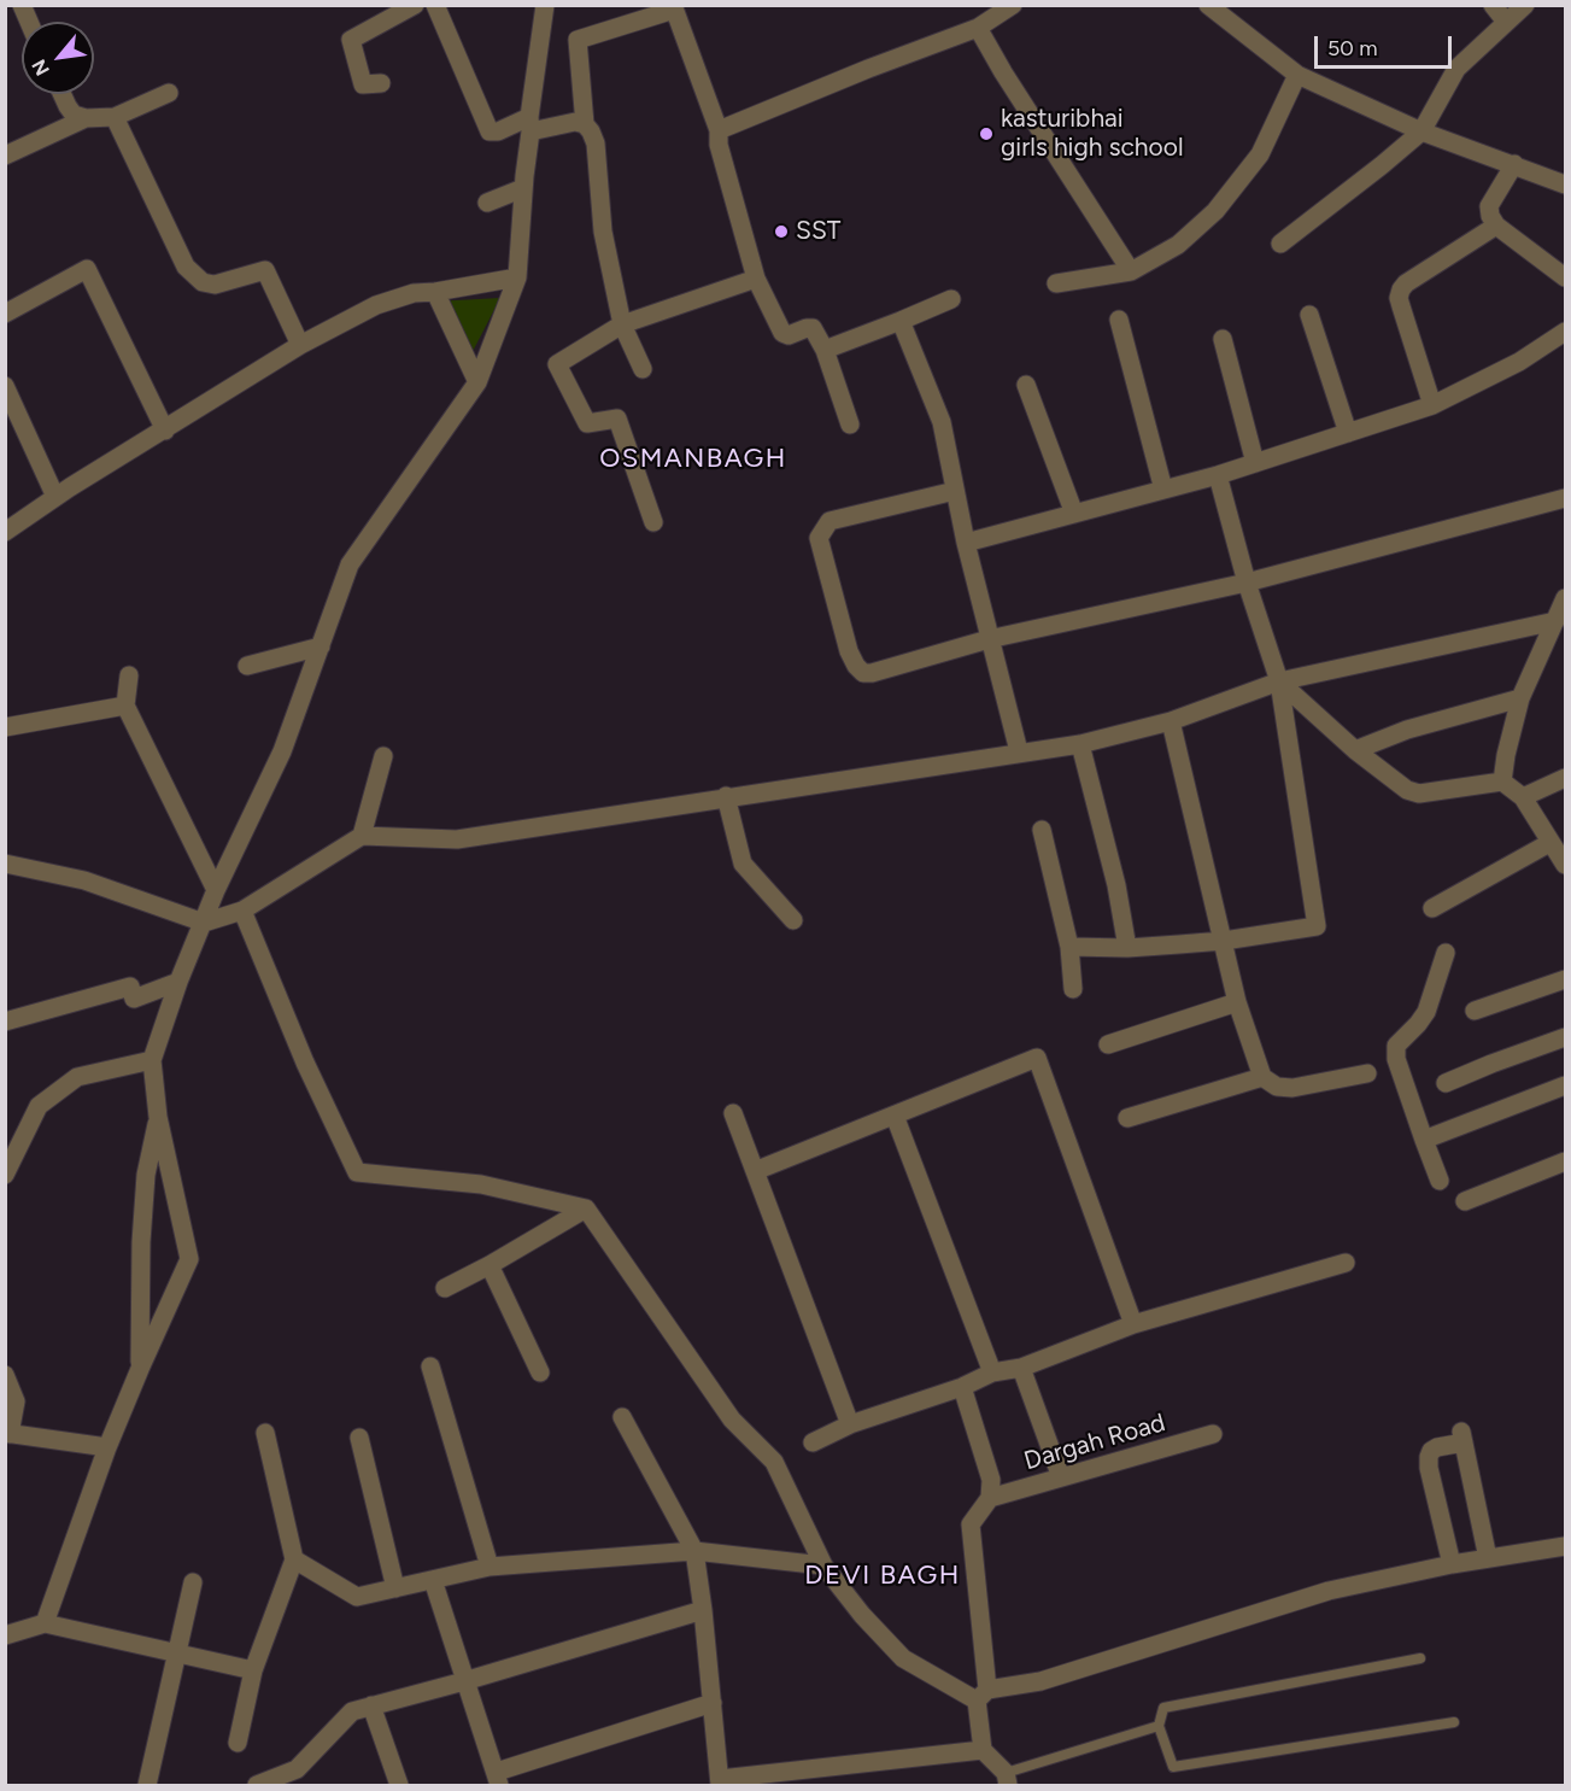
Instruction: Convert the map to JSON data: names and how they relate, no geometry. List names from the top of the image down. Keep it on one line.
{"streets":{"street":["Dargah Road"]},"districts":["OSMANBAGH","DEVI BAGH"],"places":["kasturibhai girls high school","SST"],"scale_bar":"50 m","north":"bottom left"}
